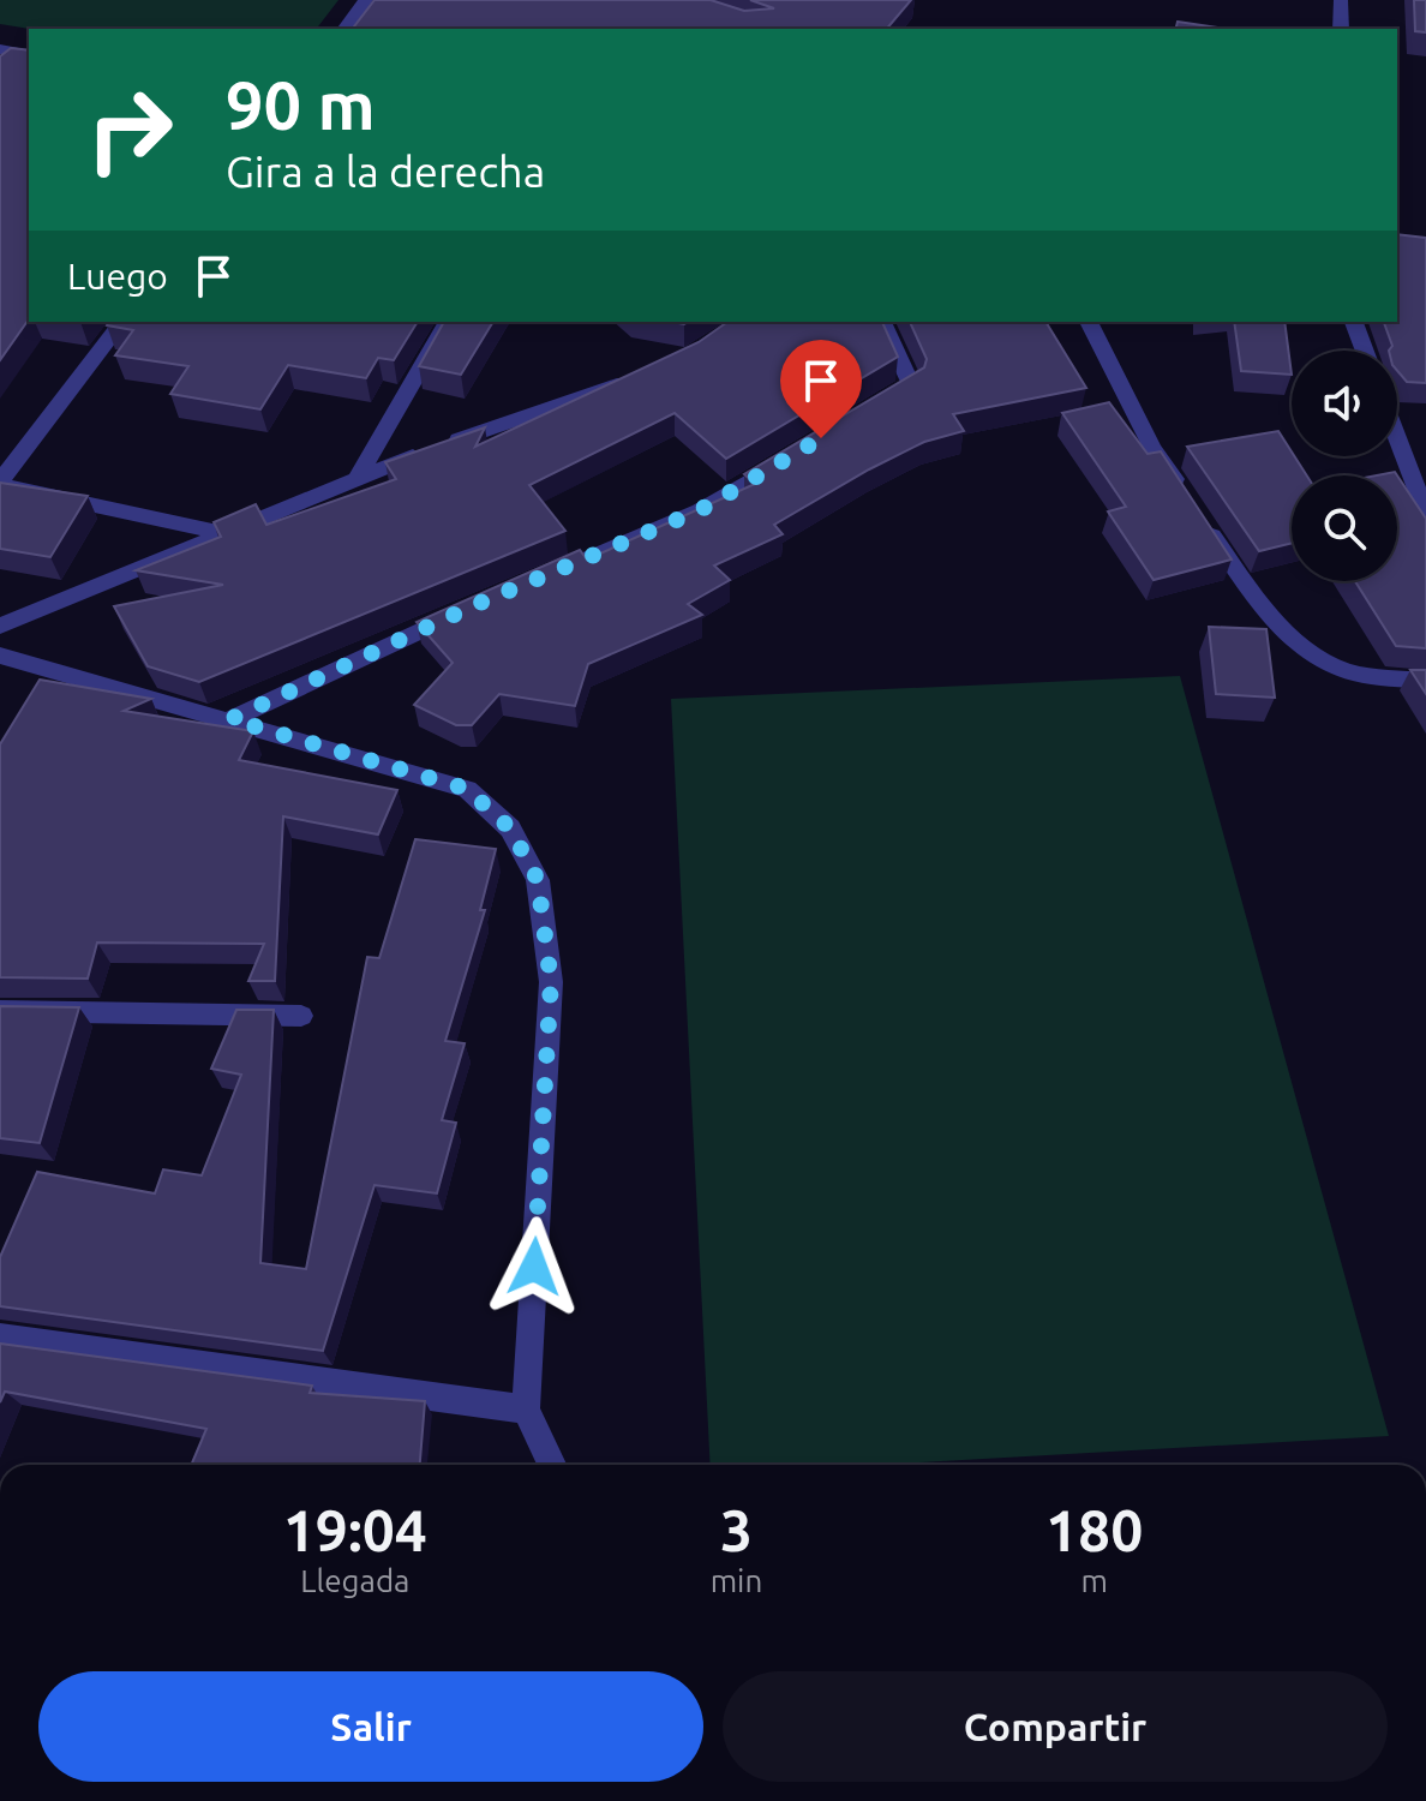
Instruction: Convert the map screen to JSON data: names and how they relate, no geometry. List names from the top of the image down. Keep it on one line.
{"page":{"turn":["90 m","Gira a la derecha"],"then":"Luego","eta":["19:04","Llegada","3","min","180","m"],"buttons":["Salir","Compartir"]}}
